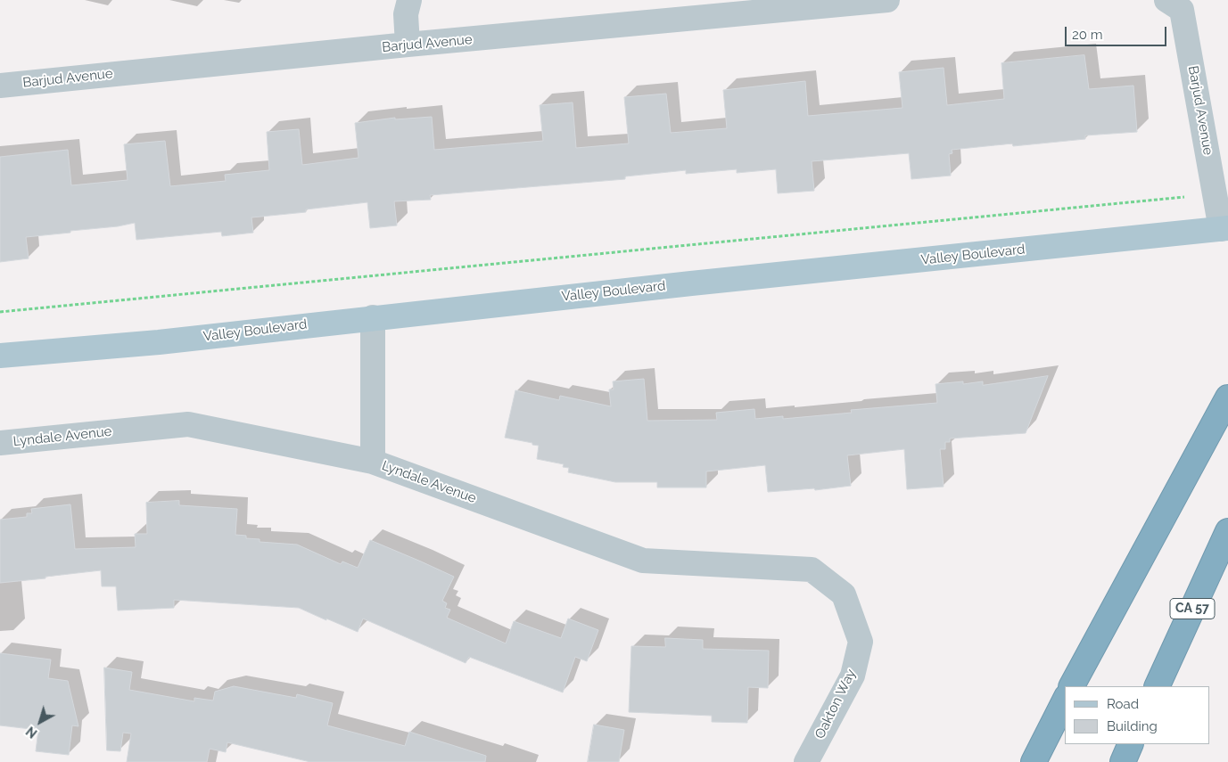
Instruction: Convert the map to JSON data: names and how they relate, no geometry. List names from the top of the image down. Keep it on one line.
{"streets":{"highway":["CA 57"],"main road":["Valley Boulevard"],"street":["Barjud Avenue","Lyndale Avenue","Oakton Way"]},"crossings":[["Barjud Avenue","Valley Boulevard"],["Lyndale Avenue","Oakton Way"]],"legend":["Road","Building"],"scale_bar":"20 m","north":"bottom left"}
